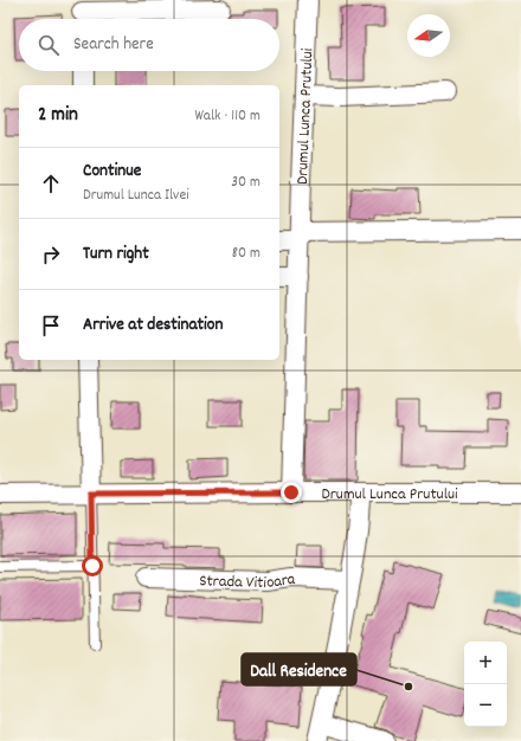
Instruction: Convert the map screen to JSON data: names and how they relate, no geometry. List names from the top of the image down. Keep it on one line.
{"streets":{"street":["Drumul Lunca Prutului","Strada Vitioara"]},"places":["Dall Residence"],"north":"left","page":{"search":"Search here","heading":["2 min","Walk · 110 m"],"list":[["Continue","Drumul Lunca Ilvei","30 m"],["Turn right","80 m"],"Arrive at destination"],"map_buttons":["+","−"]}}
